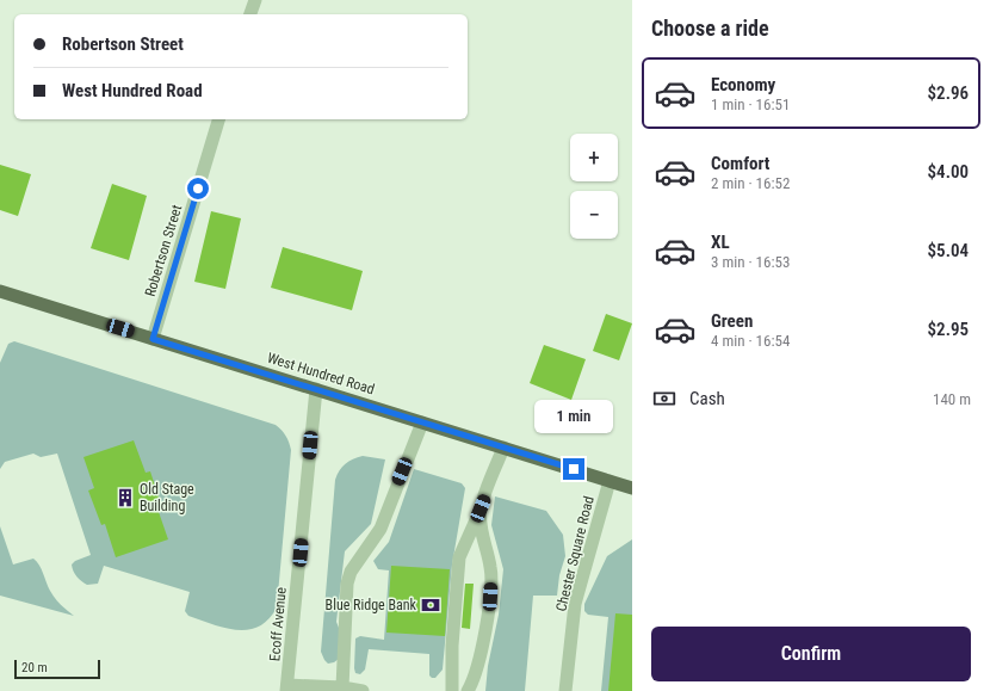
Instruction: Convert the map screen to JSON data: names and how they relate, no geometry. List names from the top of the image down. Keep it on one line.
{"streets":{"main road":["West Hundred Road"],"street":["Robertson Street","Chester Square Road","Ecoff Avenue"]},"crossings":[["Robertson Street","West Hundred Road"],["West Hundred Road","Chester Square Road"],["West Hundred Road","Ecoff Avenue"]],"places":{"building":["Old Stage Building"],"bank":["Blue Ridge Bank"]},"scale_bar":"20 m","page":{"heading":"Choose a ride","banner":["Robertson Street","West Hundred Road"],"list":[{"name":"Economy","note":"1 min · 16:51","value":"$2.96"},{"name":"Comfort","note":"2 min · 16:52","value":"$4.00"},{"name":"XL","note":"3 min · 16:53","value":"$5.04"},{"name":"Green","note":"4 min · 16:54","value":"$2.95"}],"map_buttons":["+","−"],"pay":["Cash","140 m"],"bubble":"1 min","buttons":"Confirm","scale":"20 m"}}
